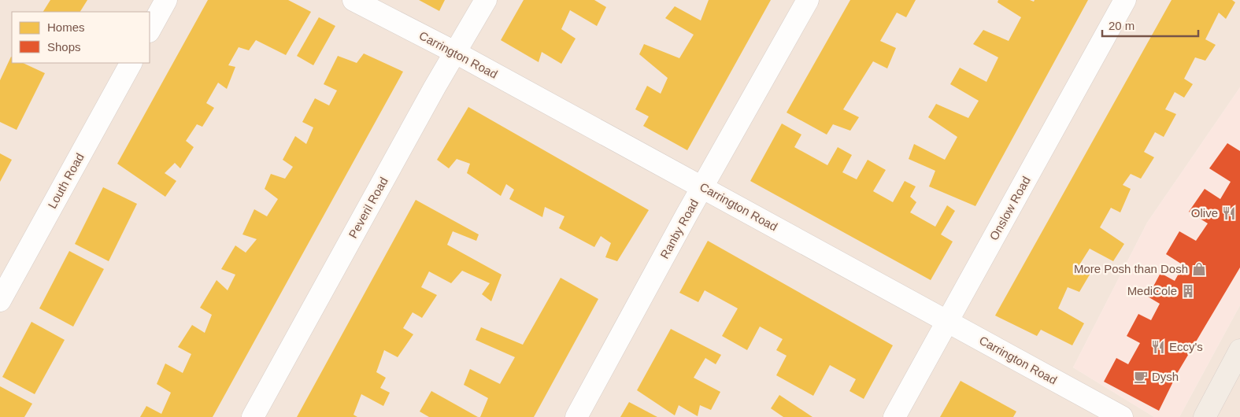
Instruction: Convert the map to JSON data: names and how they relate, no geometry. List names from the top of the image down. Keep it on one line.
{"streets":{"street":["Carrington Road","Louth Road","Peveril Road","Onslow Road","Ranby Road"]},"crossings":[["Carrington Road","Peveril Road"],["Carrington Road","Onslow Road"],["Carrington Road","Ranby Road"]],"places":{"restaurant":["Olive","Eccy's"],"shop":["More Posh than Dosh"],"building":["MediCole"],"cafe":["Dysh"]},"legend":["Homes","Shops"],"scale_bar":"20 m"}
